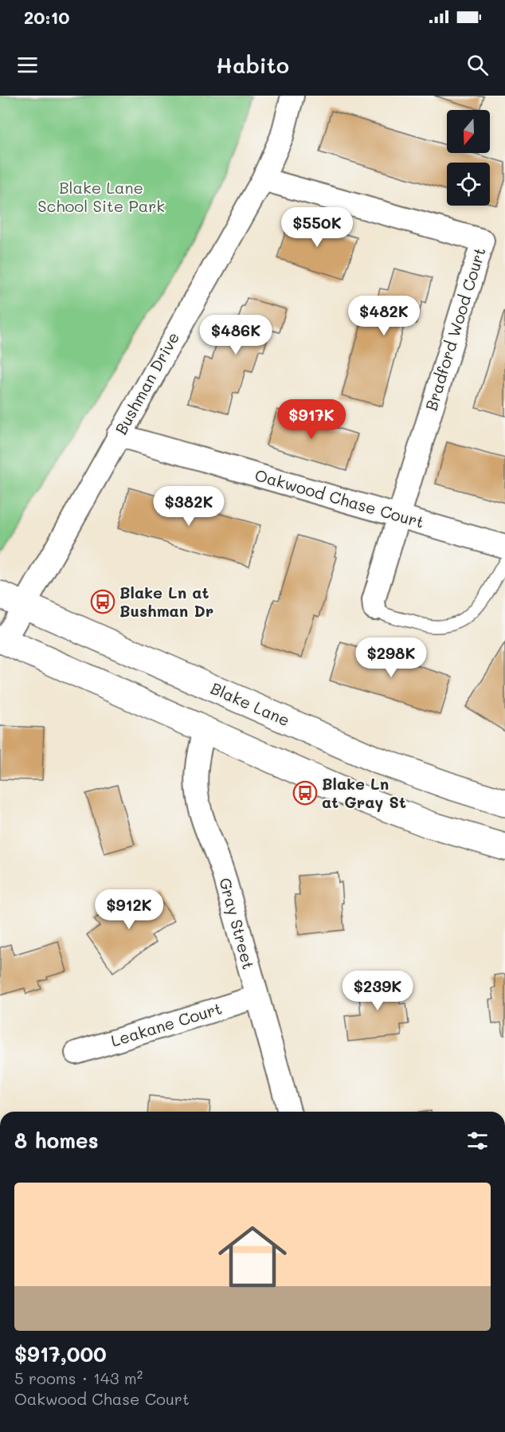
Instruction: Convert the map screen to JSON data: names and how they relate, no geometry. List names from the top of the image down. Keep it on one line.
{"streets":{"main road":["Blake Lane"],"street":["Bradford Wood Court","Bushman Drive","Oakwood Chase Court","Gray Street","Leakane Court"]},"crossings":[["Bradford Wood Court","Bushman Drive"],["Bradford Wood Court","Oakwood Chase Court"],["Bushman Drive","Oakwood Chase Court"],["Bushman Drive","Blake Lane"],["Gray Street","Leakane Court"]],"parks":["Blake Lane School Site Park"],"places":{"bus stop":["Blake Ln at Bushman Dr","Blake Ln at Gray St"]},"north":"bottom","page":{"status":"20:10","header":"Habito","price":["$550K","$482K","$486K","$917K","$382K","$298K","$912K","$239K"],"heading":"8 homes","list":[{"name":"$917,000","note":"5 rooms · 143 m² · Oakwood Chase Court"}]}}
